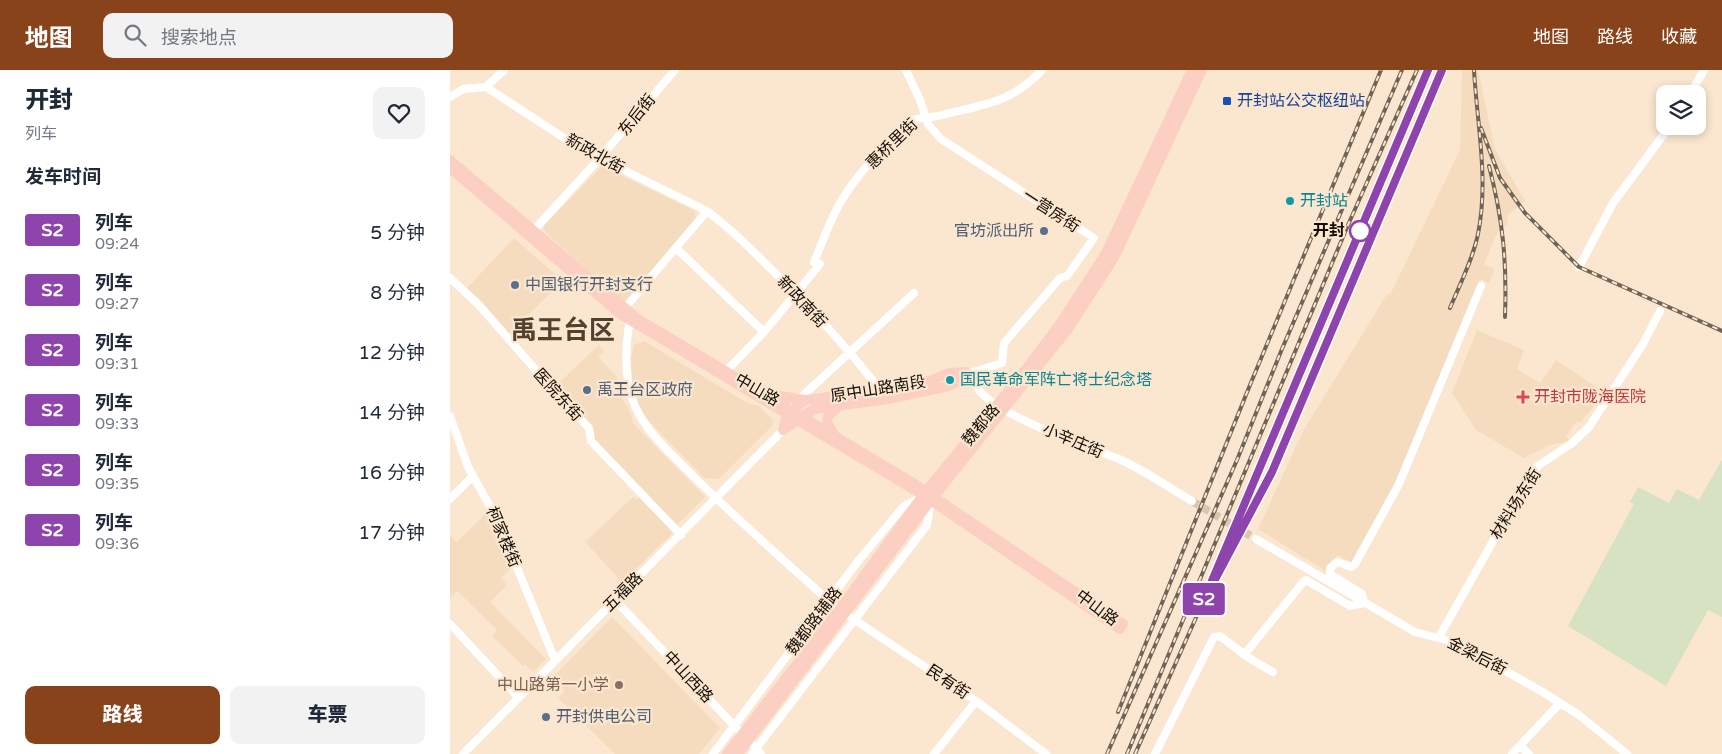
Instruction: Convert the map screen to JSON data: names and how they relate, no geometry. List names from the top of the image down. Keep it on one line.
{"streets":{"main road":["原中山路南段","中山路","魏都路"],"street":["东后街","惠桥里街","新政北街","一营房街","新政南街","医院东街","小辛庄街","材料场东街","柯家楼街","五福路","魏都路辅路","金梁后街","中山西路","民有街"]},"crossings":[["东后街","新政北街"],["东后街","中山路"],["惠桥里街","一营房街"],["惠桥里街","新政南街"],["惠桥里街","中山路"],["新政北街","新政南街"],["一营房街","原中山路南段"],["一营房街","小辛庄街"],["新政南街","原中山路南段"],["原中山路南段","中山路"],["原中山路南段","小辛庄街"],["中山路","魏都路"],["中山路","魏都路辅路"],["中山路","民有街"],["医院东街","五福路"],["魏都路","小辛庄街"],["魏都路","魏都路辅路"],["魏都路","中山西路"],["魏都路","民有街"],["材料场东街","金梁后街"],["柯家楼街","五福路"],["五福路","中山西路"],["五福路","民有街"],["魏都路辅路","中山西路"],["魏都路辅路","民有街"]],"districts":["禹王台区"],"places":{"transit":["开封站公交枢纽站"],"other":["开封站","官坊派出所","开封","中国银行开封支行","国民革命军阵亡将士纪念塔","禹王台区政府","中山路第一小学","开封供电公司"],"health":["开封市陇海医院"]},"page":{"header":"地图","search":"搜索地点","nav":["地图","路线","收藏"],"heading":[["开封","列车"],"发车时间"],"on_map":"S2","list":[{"mark":"S2","name":"列车","note":"09:24","value":"5 分钟"},{"mark":"S2","name":"列车","note":"09:27","value":"8 分钟"},{"mark":"S2","name":"列车","note":"09:31","value":"12 分钟"},{"mark":"S2","name":"列车","note":"09:33","value":"14 分钟"},{"mark":"S2","name":"列车","note":"09:35","value":"16 分钟"},{"mark":"S2","name":"列车","note":"09:36","value":"17 分钟"}],"buttons":["路线","车票"]}}
